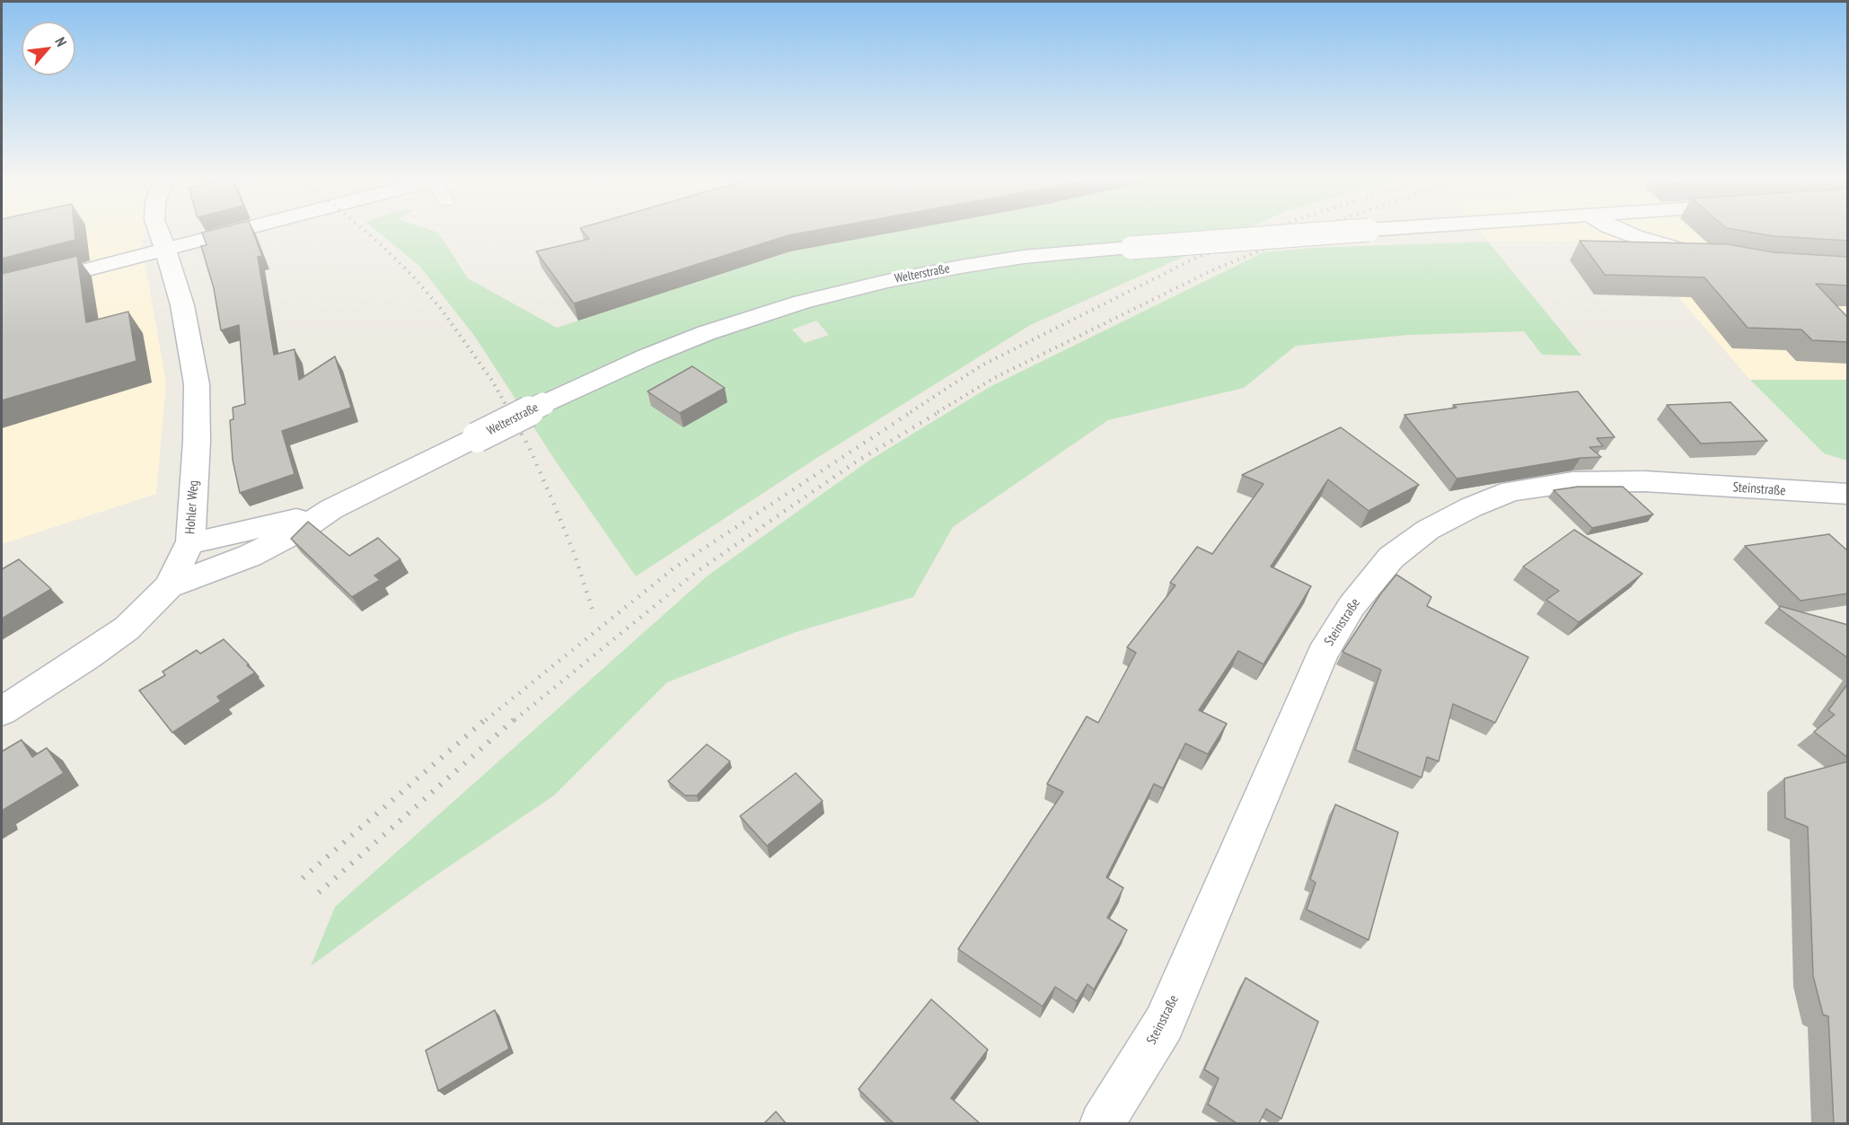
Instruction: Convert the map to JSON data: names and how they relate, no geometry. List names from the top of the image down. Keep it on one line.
{"streets":{"street":["Welterstraße","Steinstraße","Hohler Weg"]},"crossings":[["Welterstraße","Hohler Weg"]],"north":"top right"}
